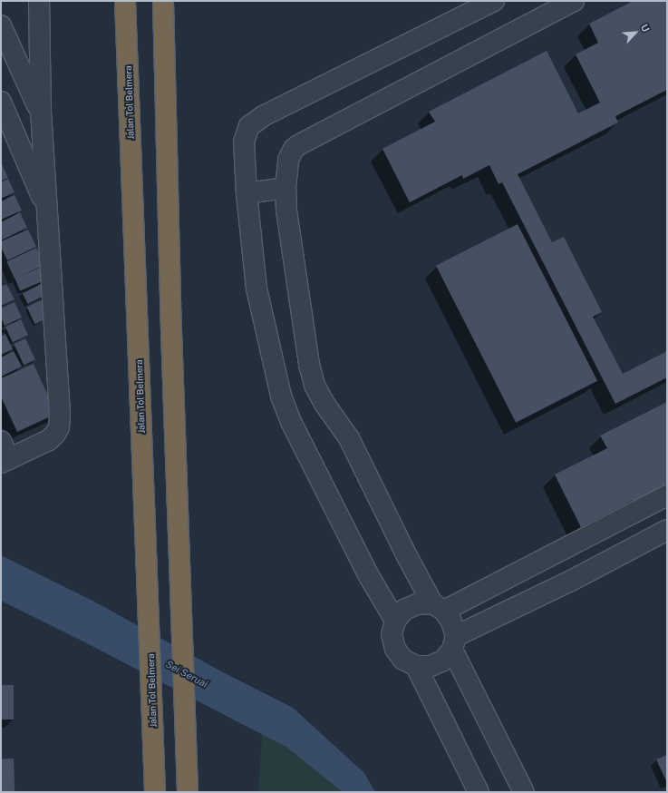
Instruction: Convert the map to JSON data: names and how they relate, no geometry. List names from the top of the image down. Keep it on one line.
{"streets":{"highway":["Jalan Tol Belmera"]},"water":["Sei Seruai"],"north":"top right"}
